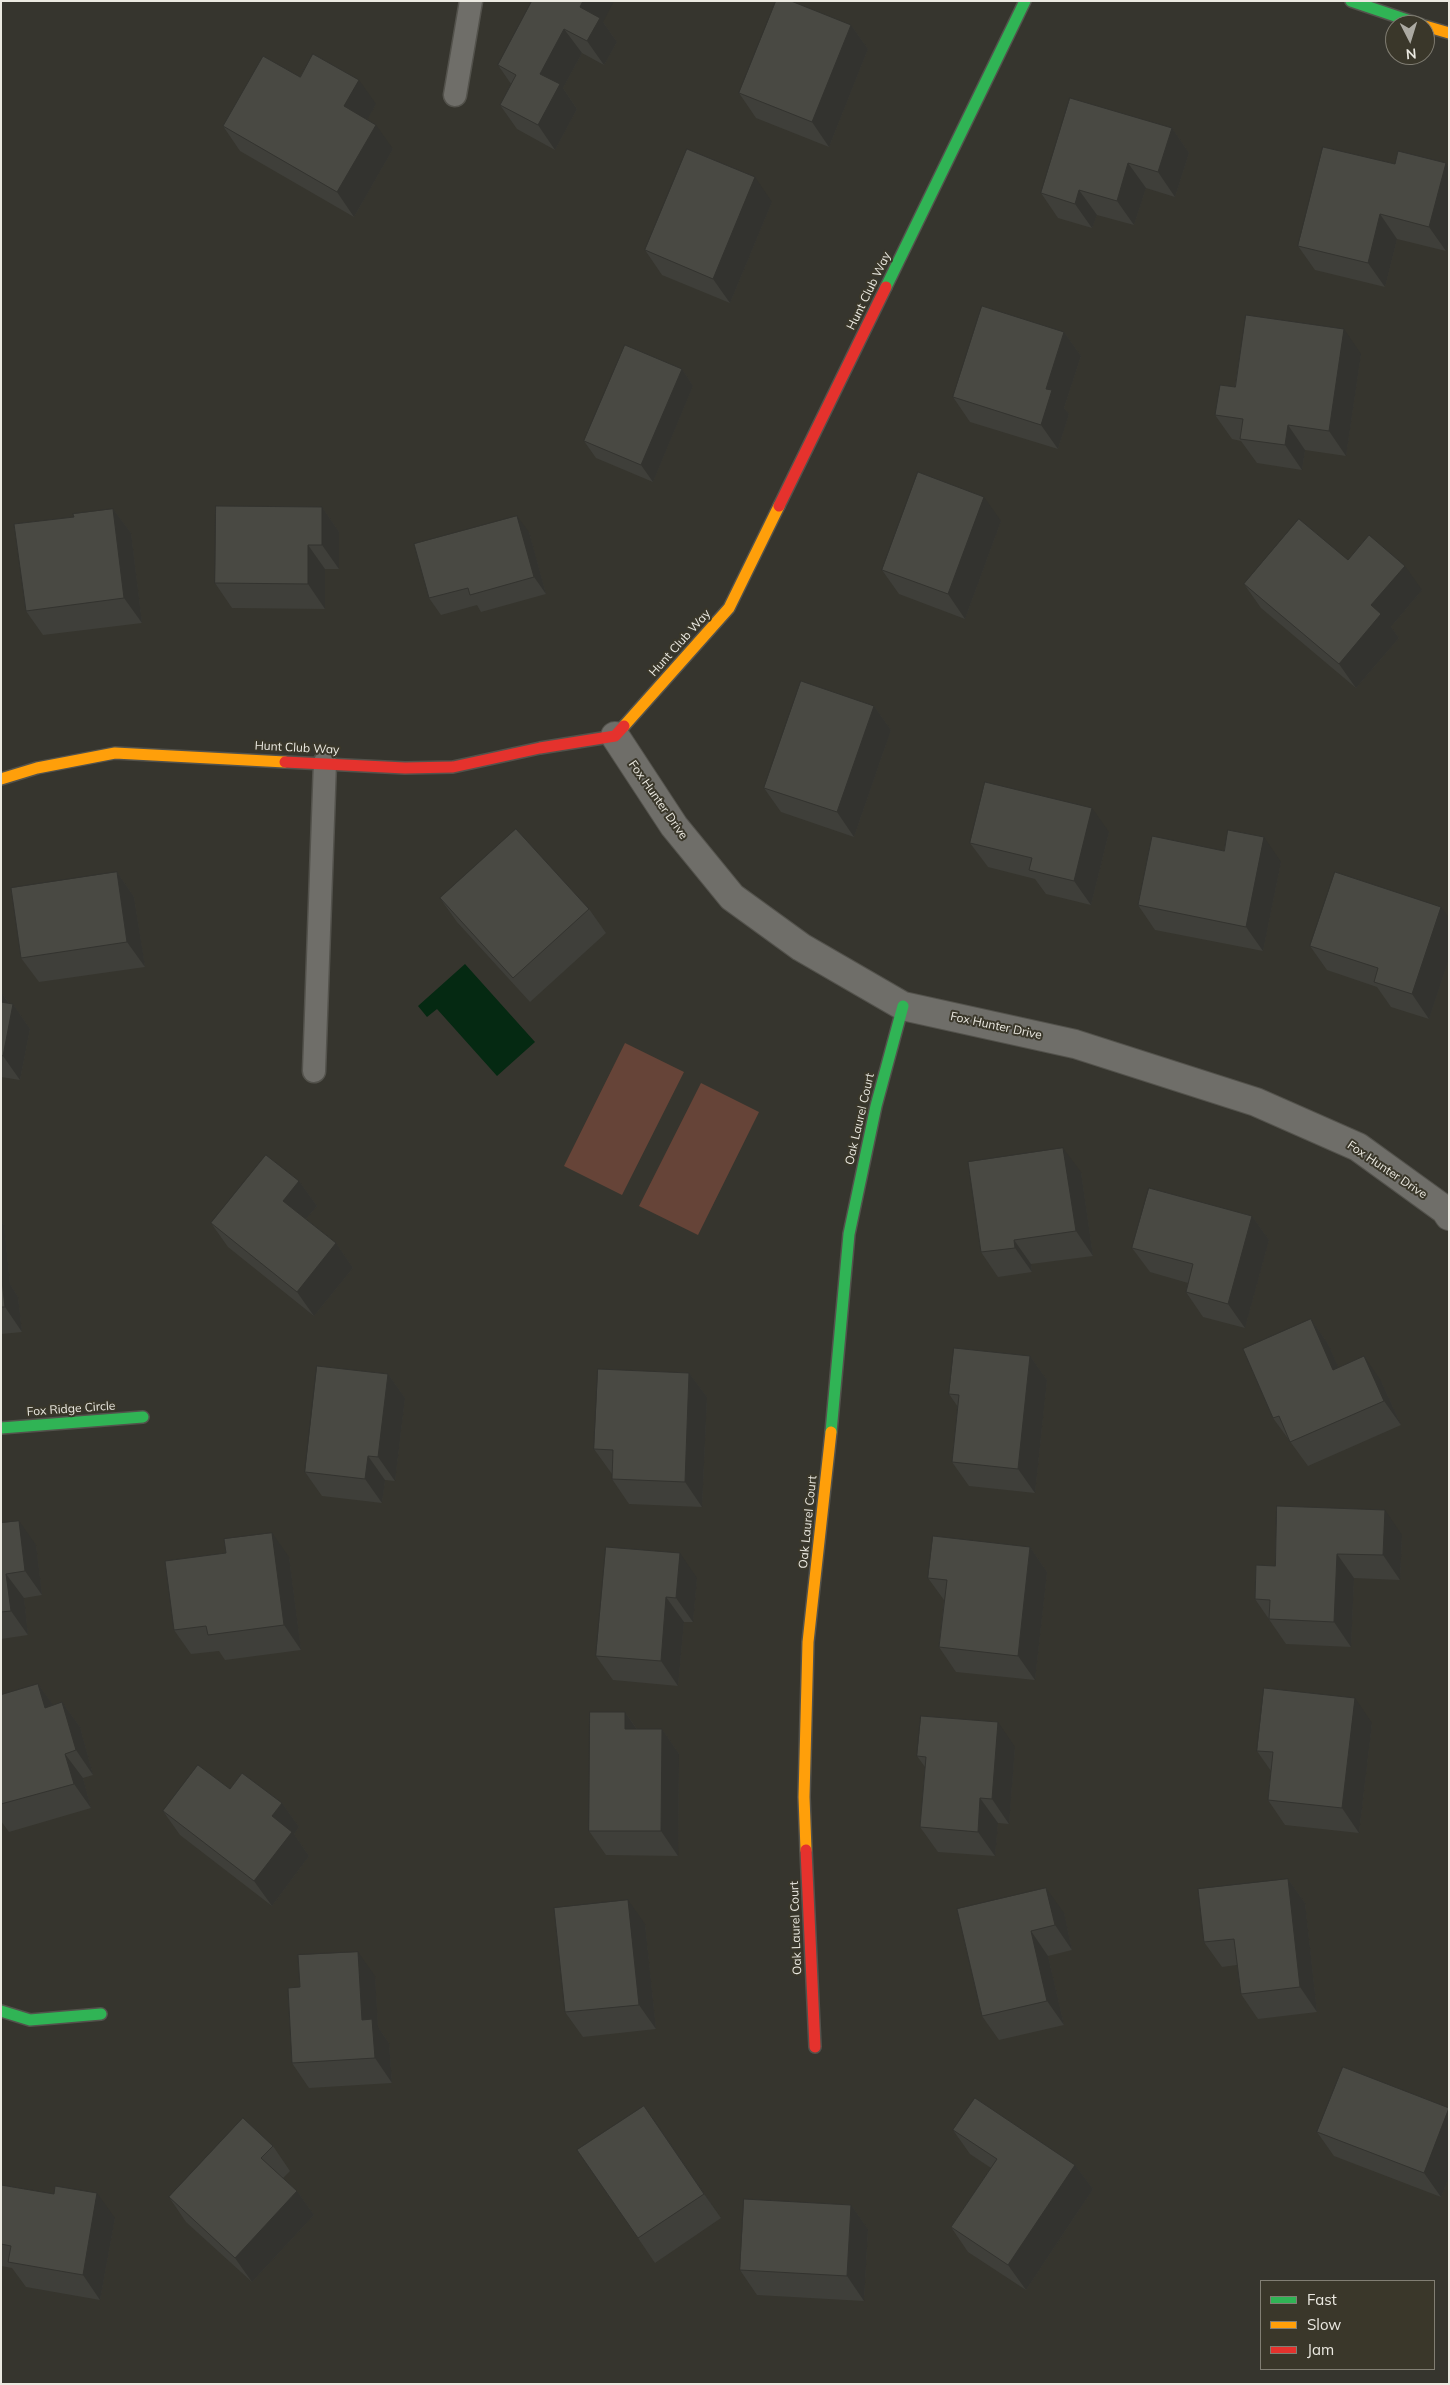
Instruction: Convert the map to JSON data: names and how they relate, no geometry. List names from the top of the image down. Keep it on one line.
{"streets":{"street":["Hunt Club Way","Fox Hunter Drive","Oak Laurel Court","Fox Ridge Circle"]},"crossings":[["Hunt Club Way","Fox Hunter Drive"],["Fox Hunter Drive","Oak Laurel Court"]],"legend":["Fast","Slow","Jam"],"north":"bottom"}
